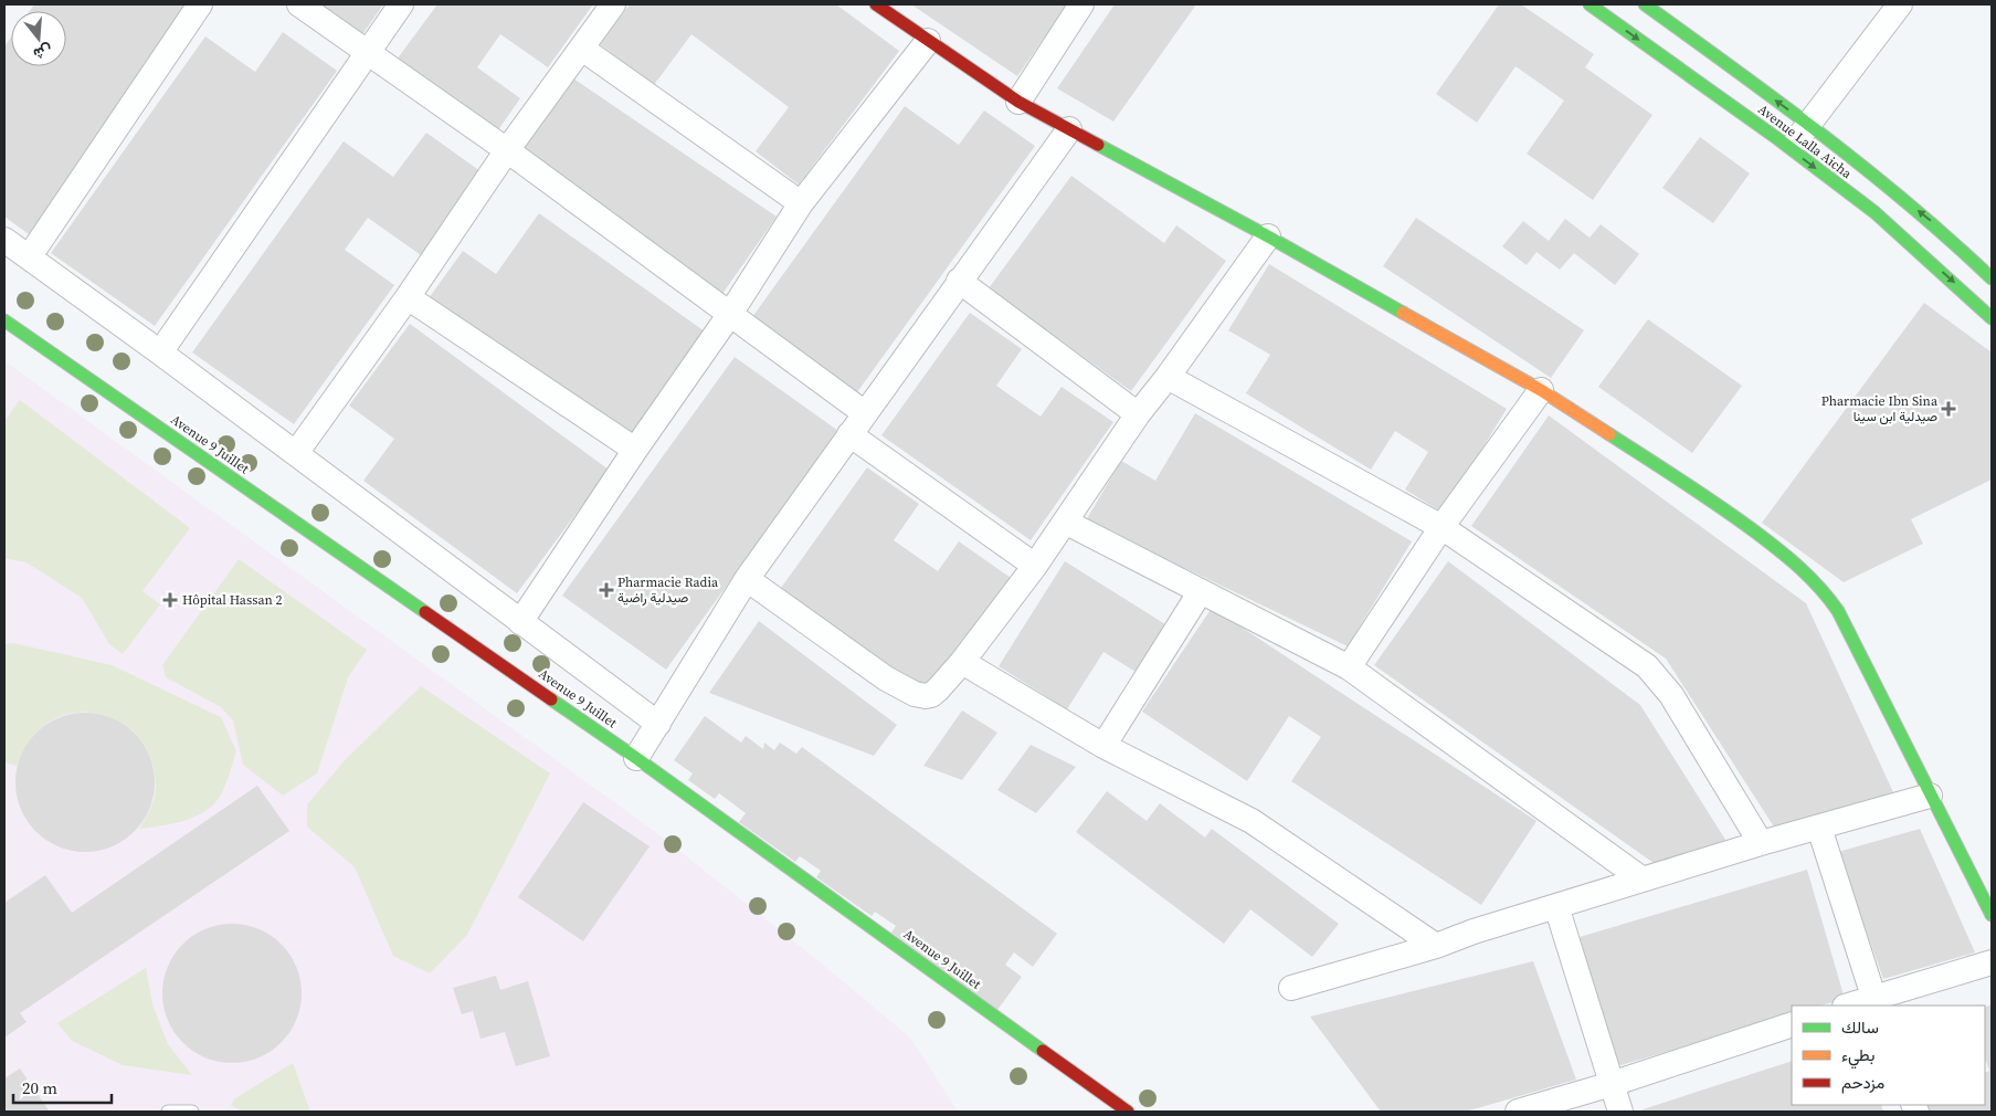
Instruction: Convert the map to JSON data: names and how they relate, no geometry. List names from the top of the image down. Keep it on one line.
{"streets":{"street":["Avenue Lalla Aicha","Avenue 9 Juillet"]},"places":{"health":["Pharmacie Ibn Sina صيدلية ابن سينا","Pharmacie Radia صيدلية راضية","Hôpital Hassan 2"]},"legend":["سالك","بطيء","مزدحم"],"scale_bar":"20 m","north":"bottom"}
